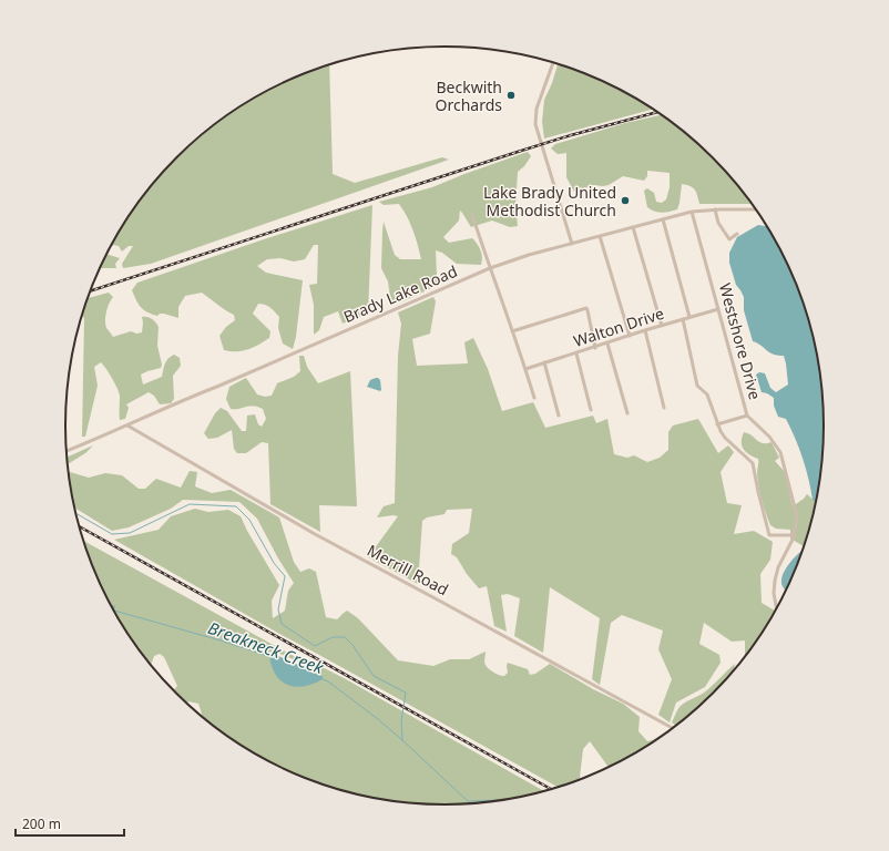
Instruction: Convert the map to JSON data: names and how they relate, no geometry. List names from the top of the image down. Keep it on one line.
{"streets":{"street":["Brady Lake Road","Walton Drive","Westshore Drive","Merrill Road"]},"crossings":[["Brady Lake Road","Westshore Drive"],["Brady Lake Road","Merrill Road"],["Walton Drive","Westshore Drive"]],"water":["Breakneck Creek"],"places":["Beckwith Orchards","Lake Brady United Methodist Church"],"scale_bar":"200 m"}
